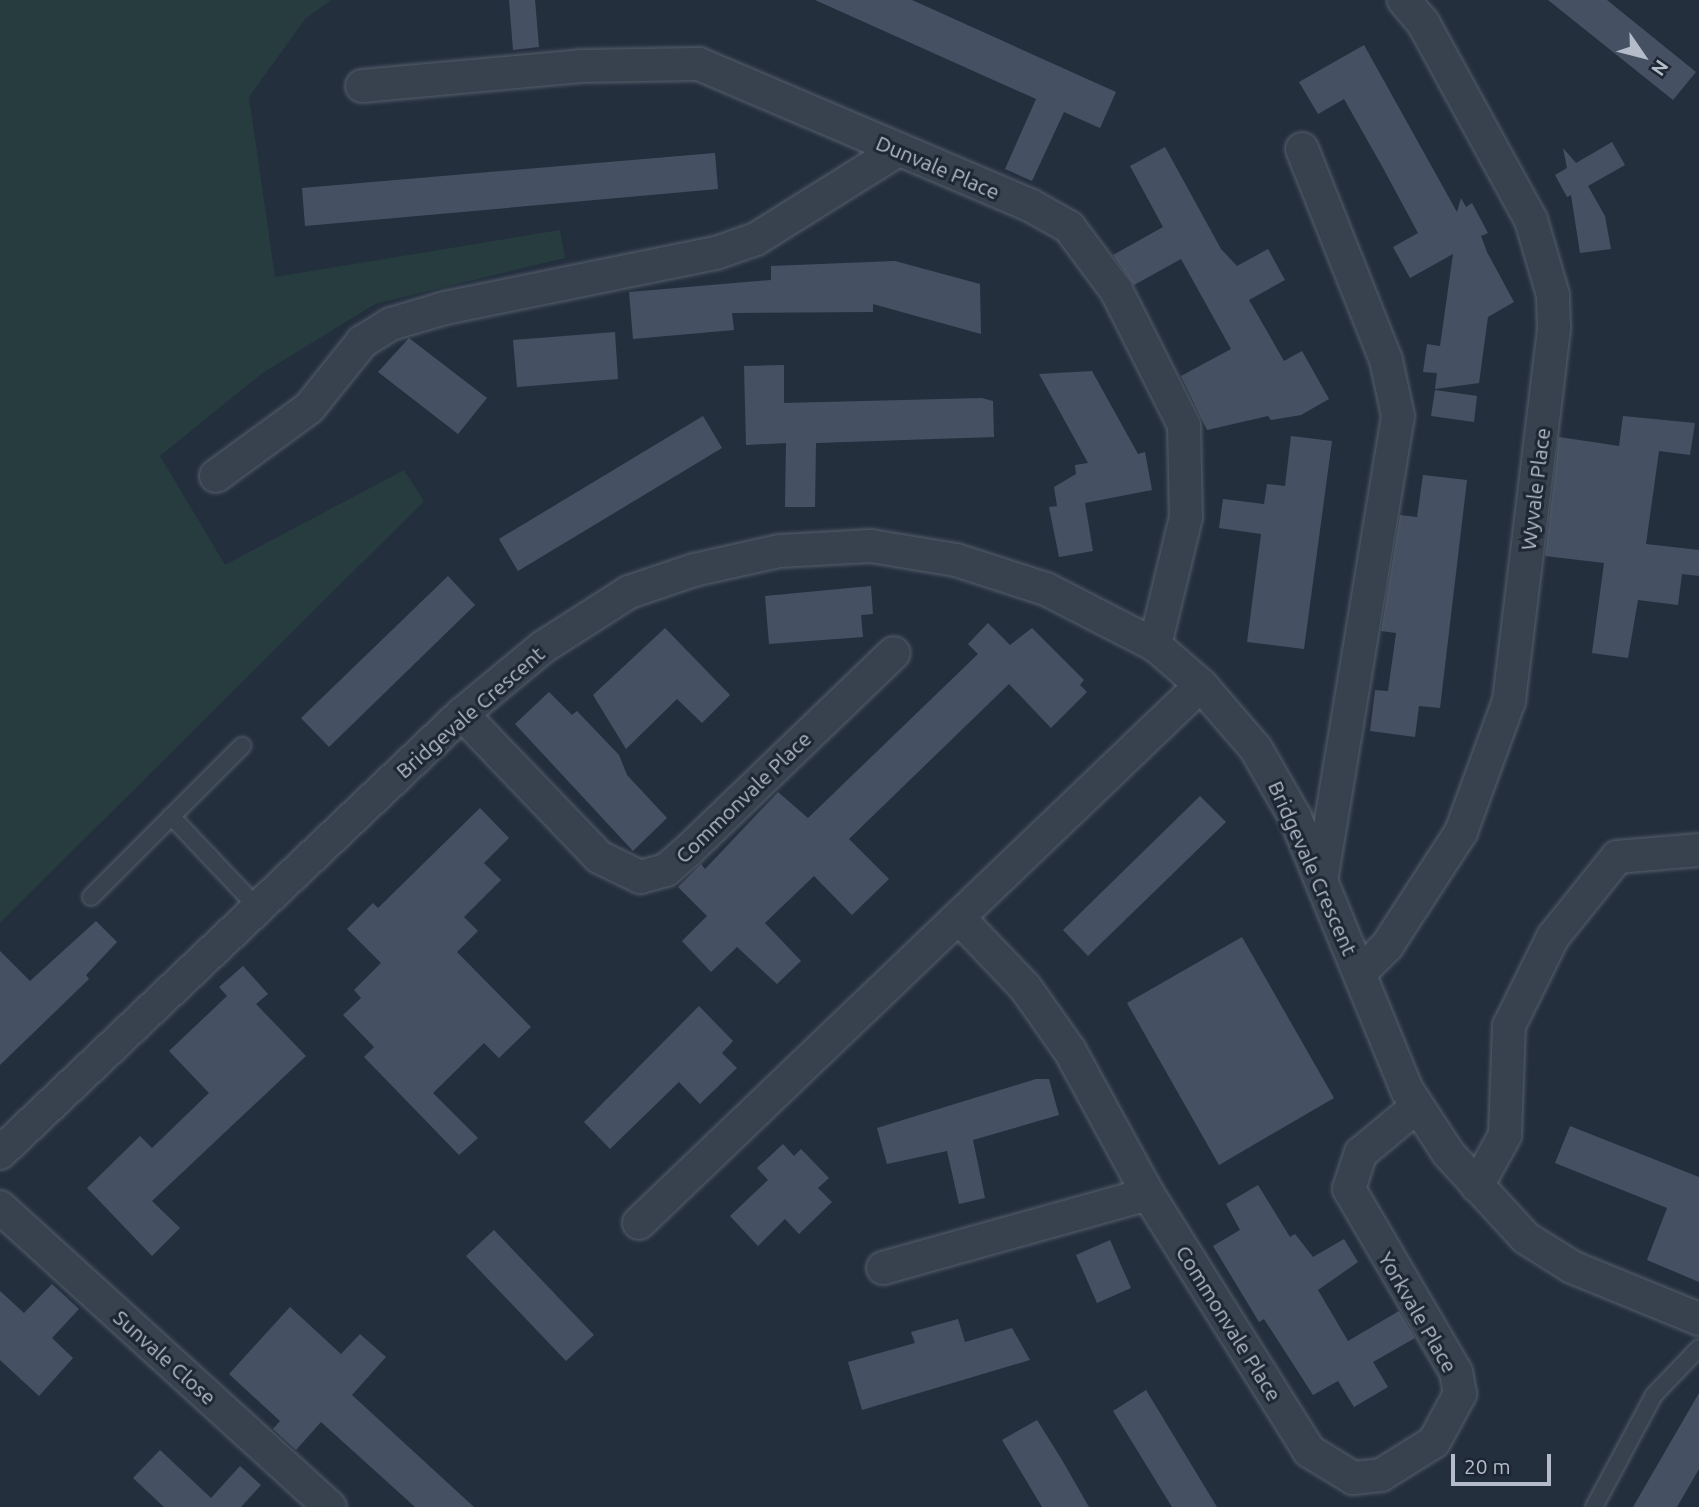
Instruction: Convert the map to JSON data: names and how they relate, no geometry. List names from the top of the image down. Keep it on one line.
{"streets":{"street":["Dunvale Place","Wyvale Place","Bridgevale Crescent","Commonvale Place","Yorkvale Place","Sunvale Close"]},"crossings":[["Dunvale Place","Bridgevale Crescent"],["Wyvale Place","Bridgevale Crescent"],["Bridgevale Crescent","Commonvale Place"],["Bridgevale Crescent","Yorkvale Place"],["Commonvale Place","Yorkvale Place"]],"scale_bar":"20 m","north":"bottom right"}
